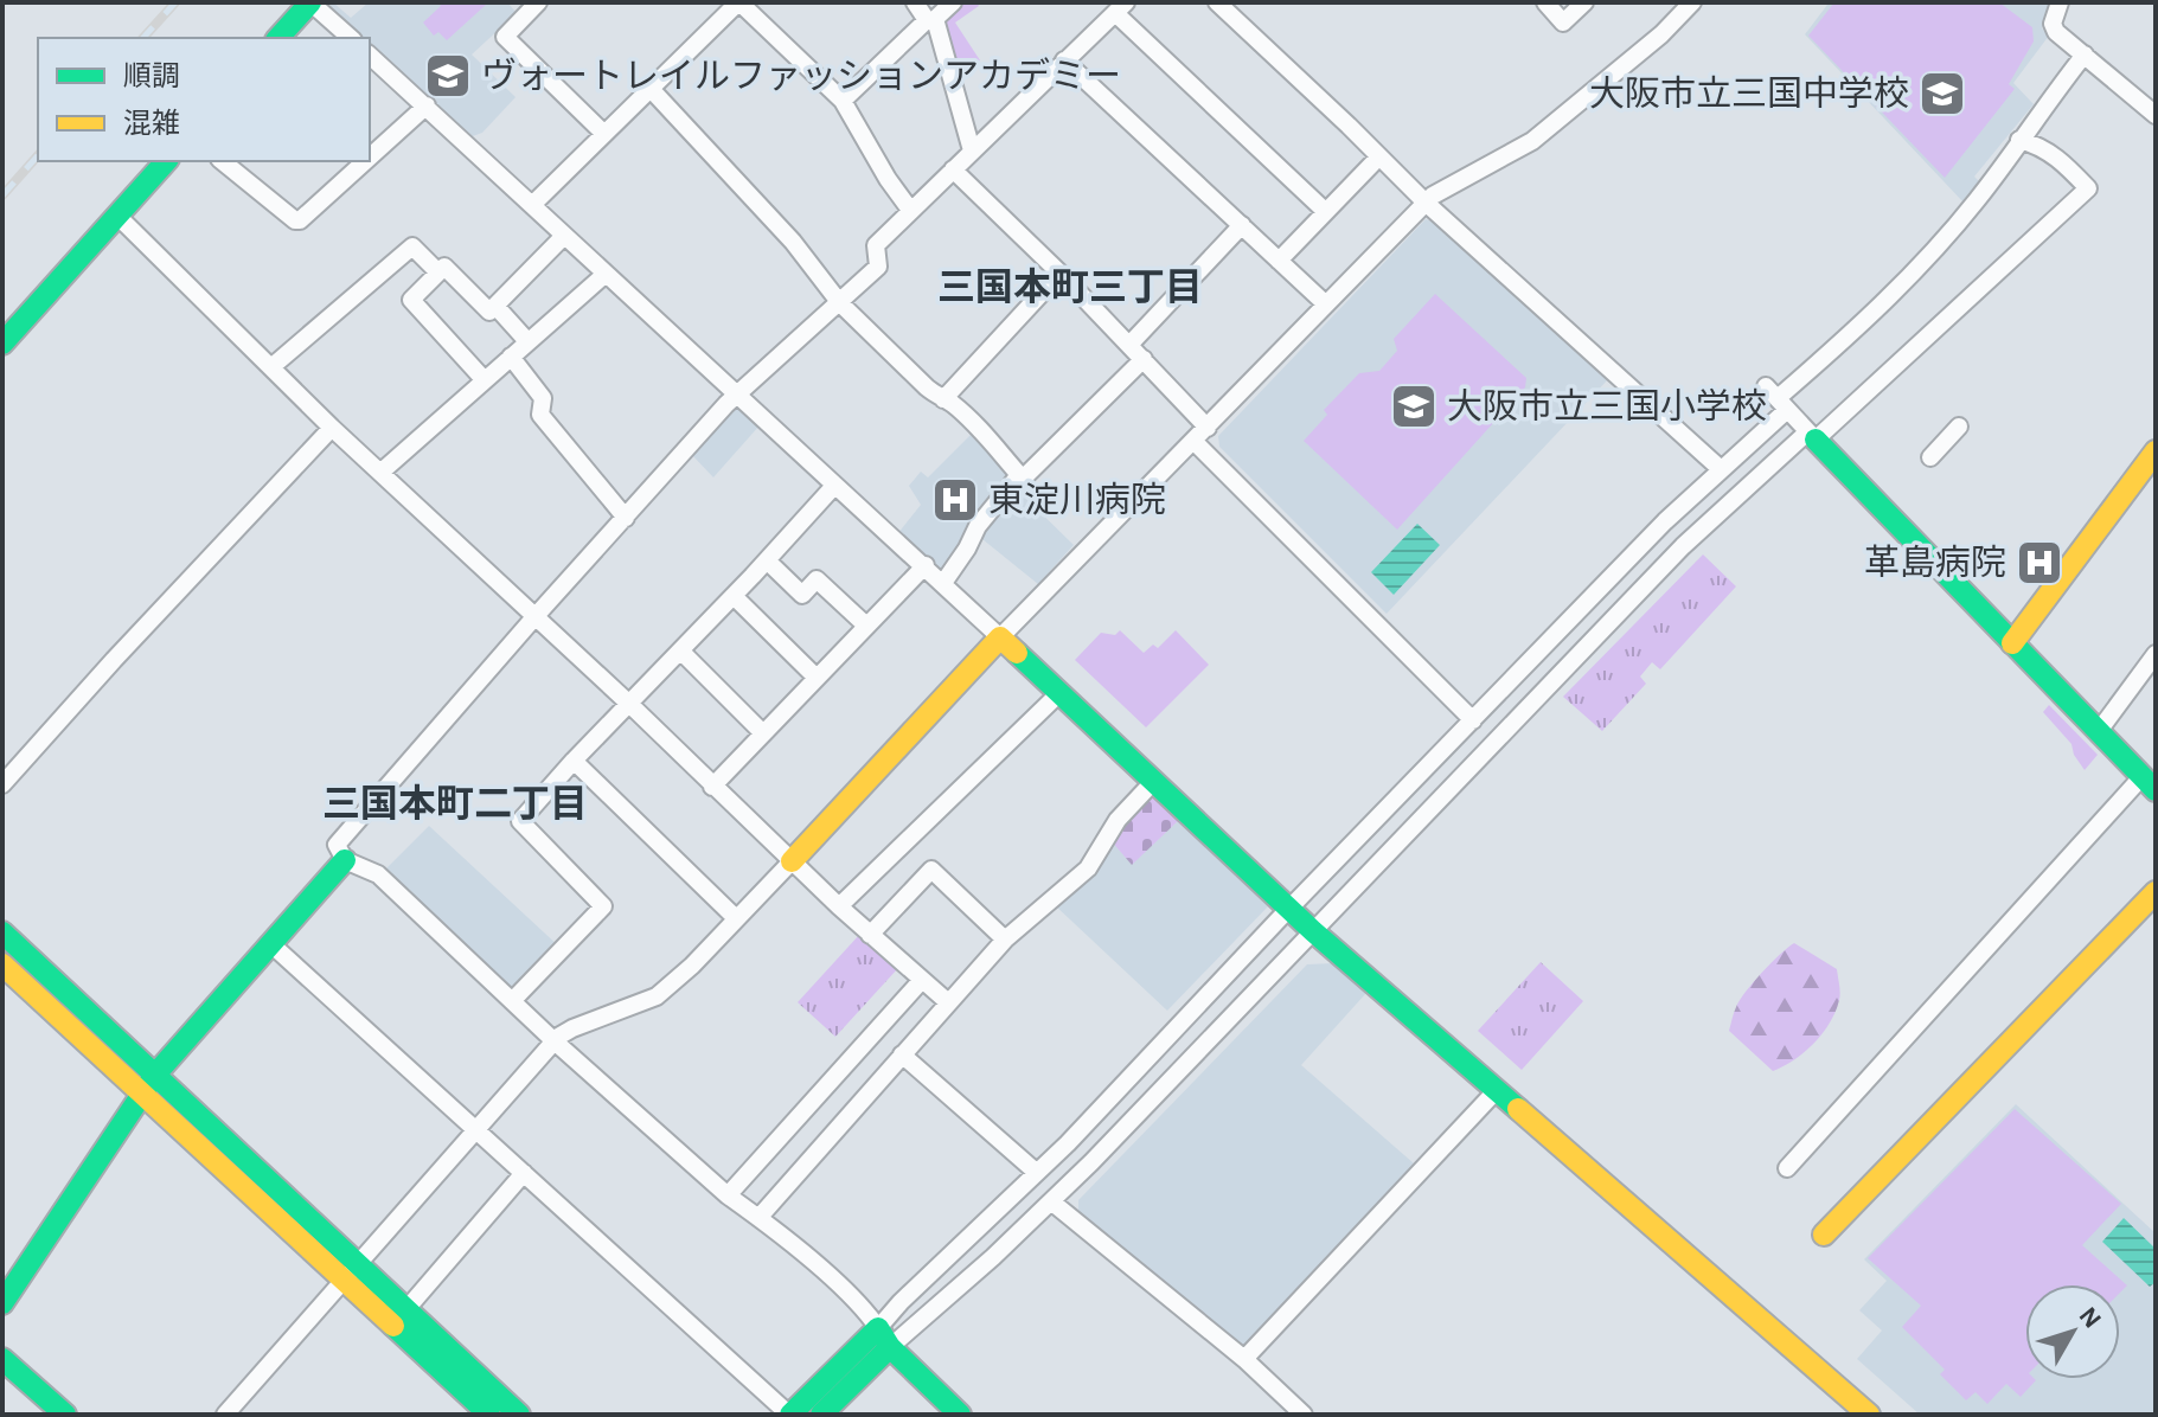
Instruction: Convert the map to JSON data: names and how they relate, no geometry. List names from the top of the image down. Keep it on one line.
{"districts":["三国本町三丁目","三国本町二丁目"],"places":{"school or university":["ヴォートレイルファッションアカデミー","大阪市立三国中学校","大阪市立三国小学校"],"hospital":["東淀川病院","革島病院"]},"legend":["順調","混雑"],"north":"top right"}
